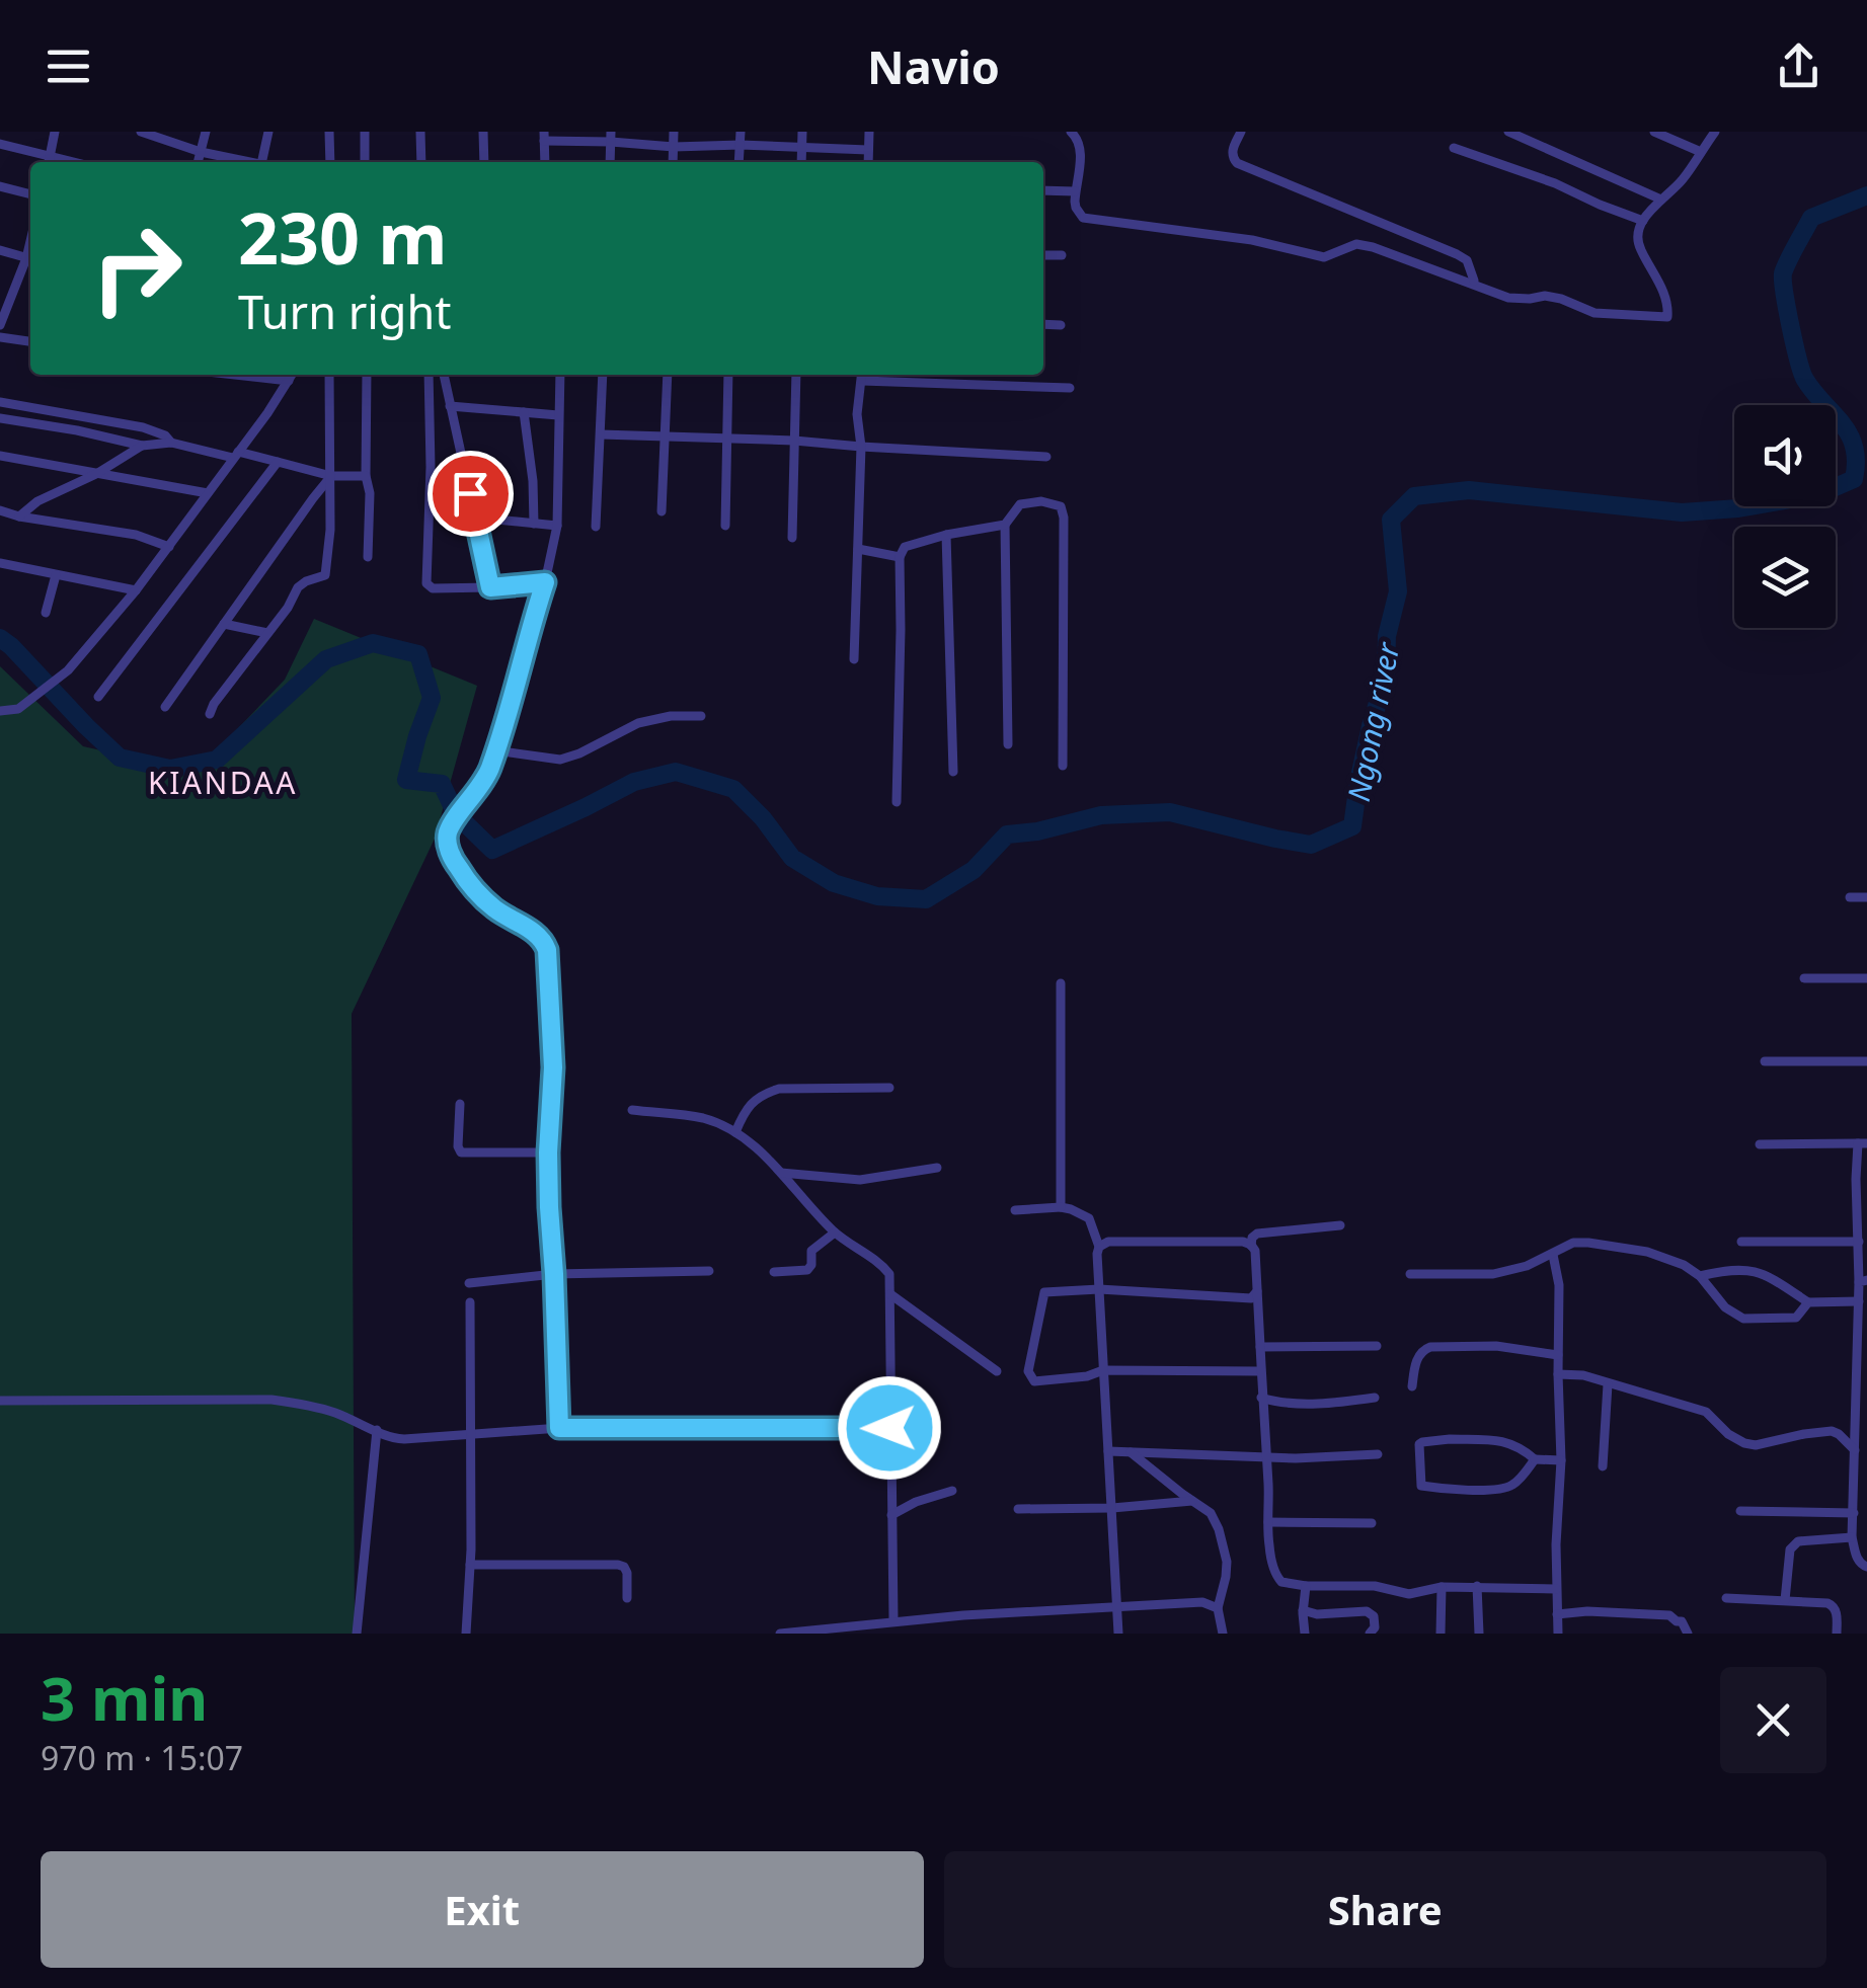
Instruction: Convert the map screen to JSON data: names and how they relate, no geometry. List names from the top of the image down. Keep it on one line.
{"districts":["KIANDAA"],"water":["Ngong river"],"page":{"header":"Navio","turn":["230 m","Turn right"],"heading":["3 min","970 m · 15:07"],"buttons":["Exit","Share"]}}
